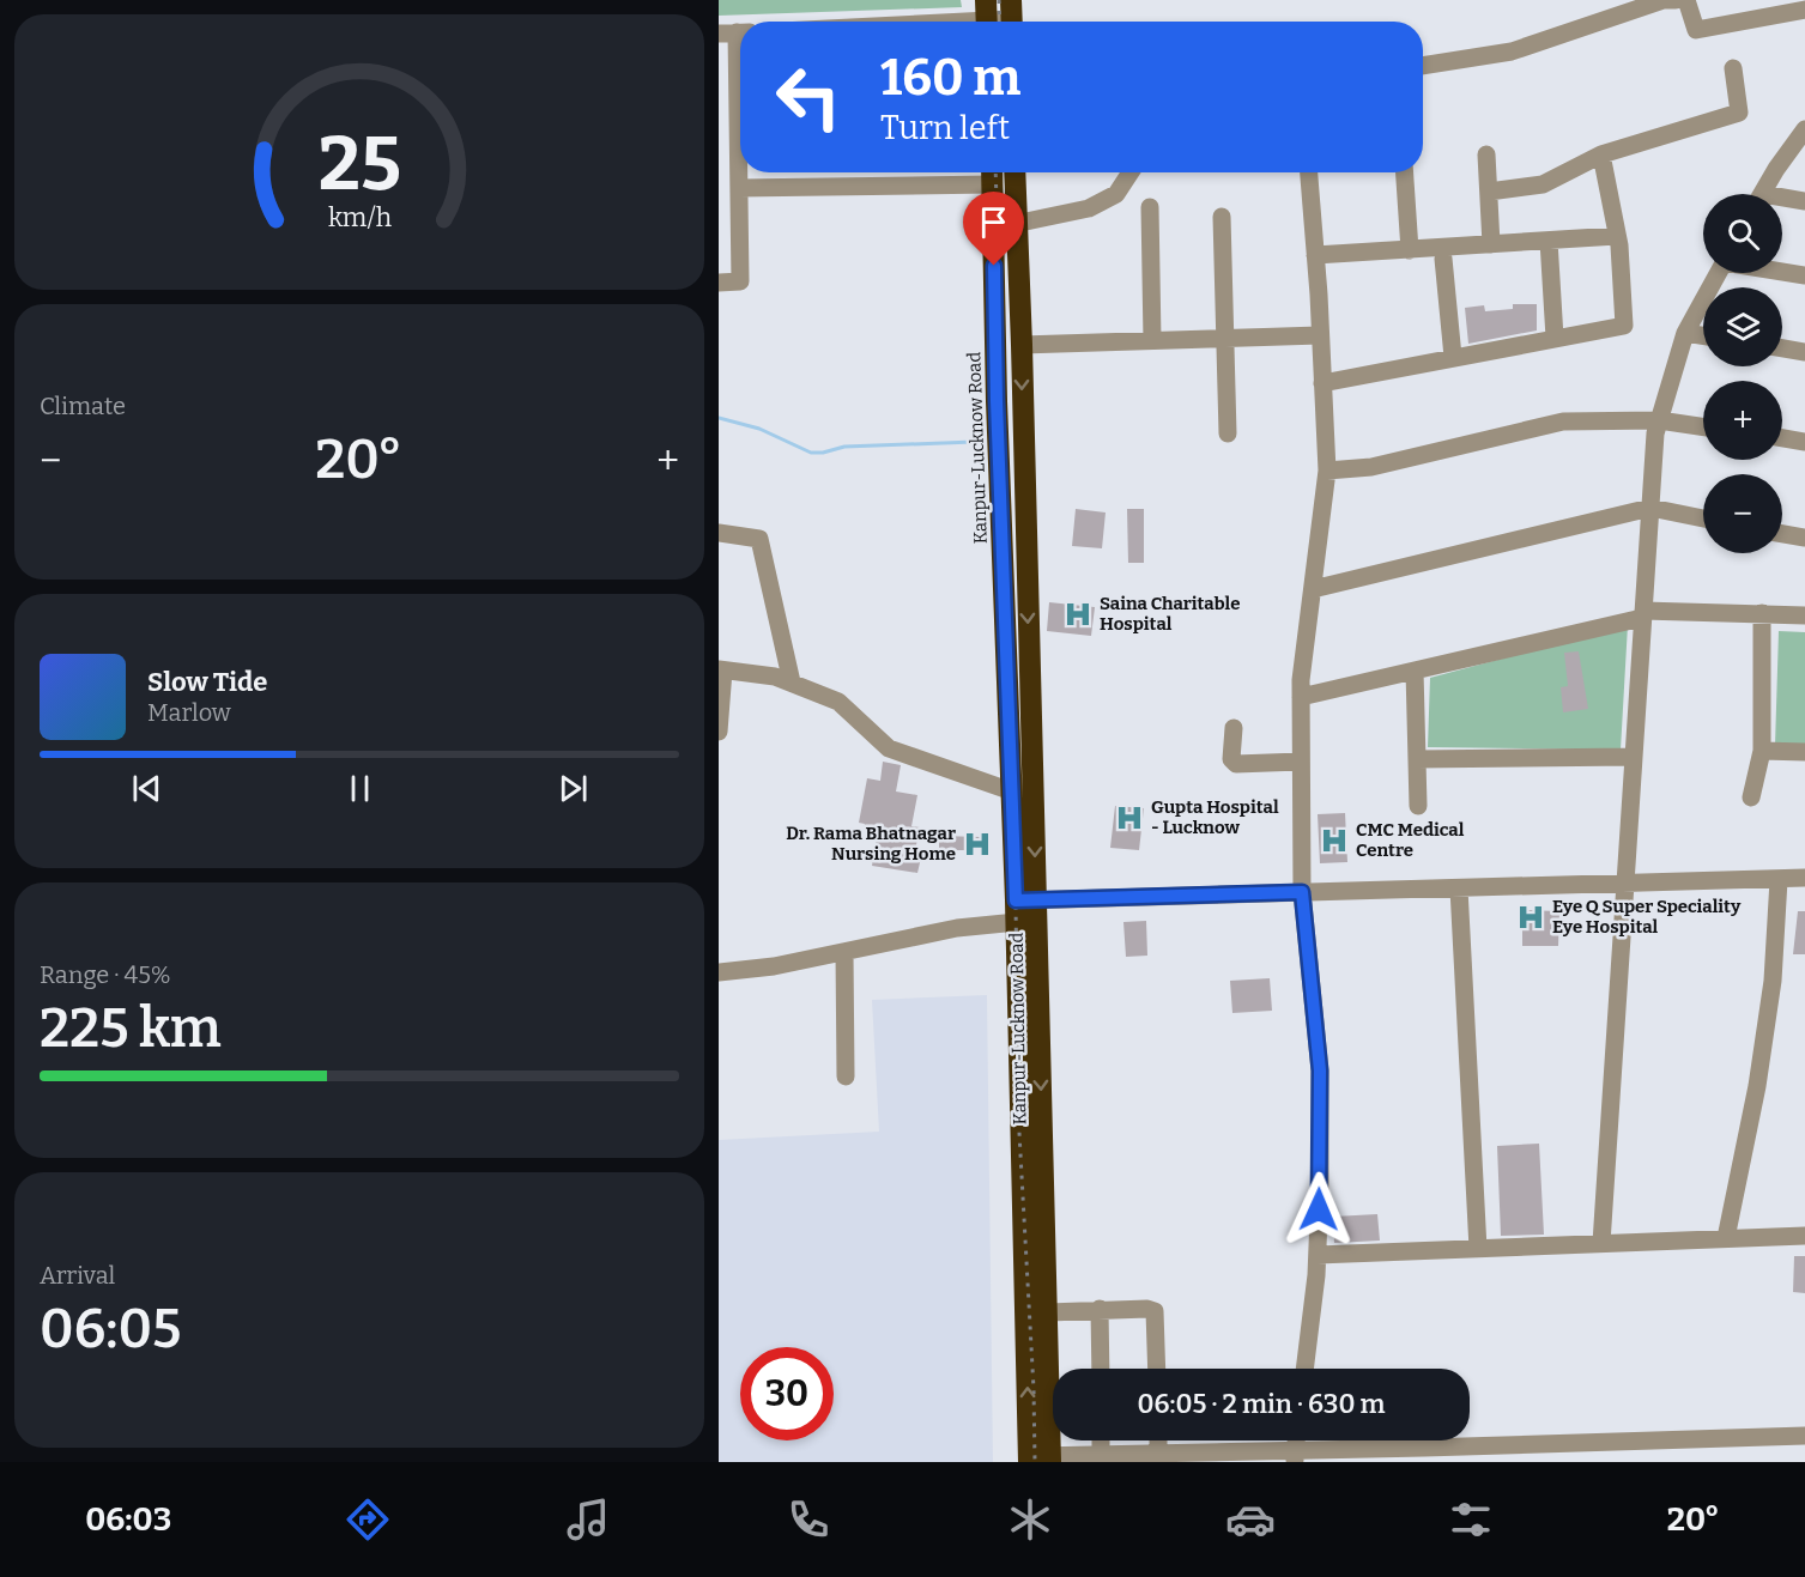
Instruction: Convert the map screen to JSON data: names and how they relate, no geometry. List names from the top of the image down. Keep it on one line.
{"streets":{"highway":["Kanpur-Lucknow Road"]},"places":{"hospital":["Saina Charitable Hospital","Gupta Hospital - Lucknow","CMC Medical Centre","Dr. Rama Bhatnagar Nursing Home","Eye Q Super Speciality Eye Hospital"]},"page":{"turn":["160 m","Turn left"],"map_buttons":["+","−"],"tile":["Climate",["Range · 45%","225 km"],["Arrival","06:05"]],"heat":["−","20°","+"],"song":["Slow Tide","Marlow"],"limit":"30","trip":"06:05 · 2 min · 630 m","tabs":["06:03","20°"],"gauge":["25","km/h"]}}
